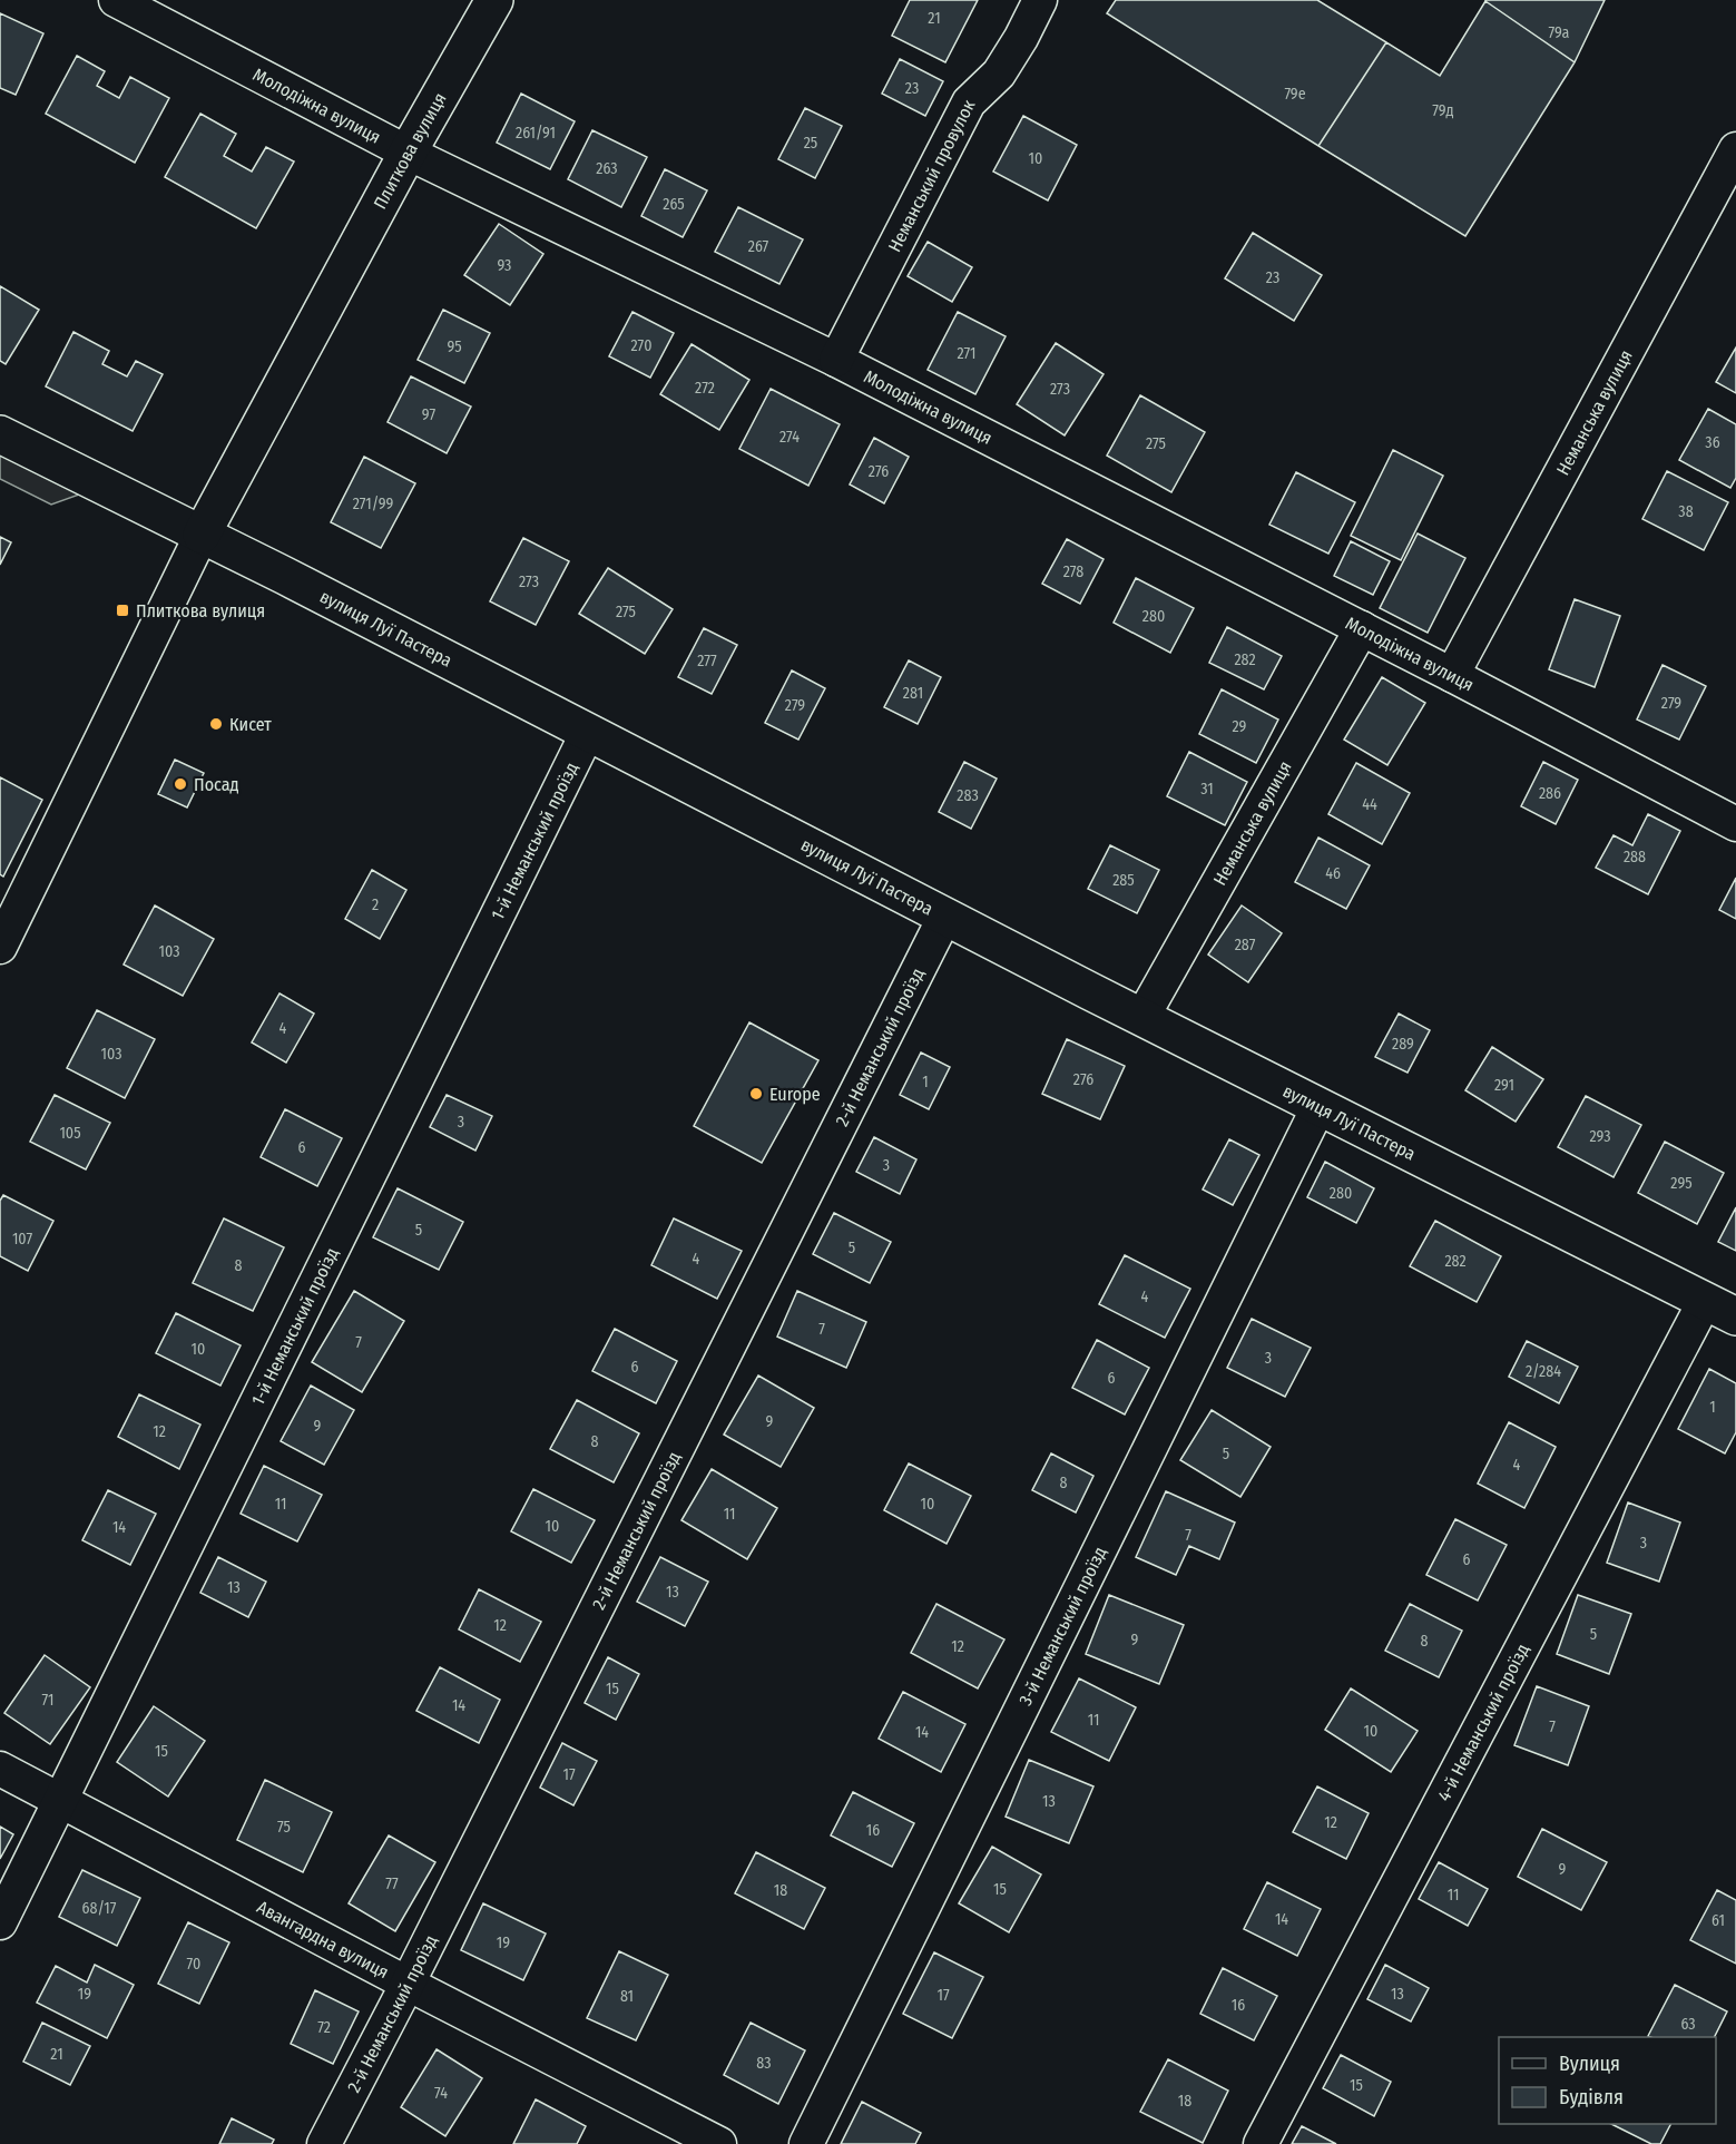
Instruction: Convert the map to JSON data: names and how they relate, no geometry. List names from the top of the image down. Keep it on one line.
{"streets":{"street":["Молодіжна вулиця","Плиткова вулиця","Неманський провулок","Неманська вулиця","вулиця Луї Пастера","1-й Неманський проїзд","2-й Неманський проїзд","3-й Неманський проїзд","4-й Неманський проїзд","Авангардна вулиця"]},"crossings":[["Молодіжна вулиця","Плиткова вулиця"],["Молодіжна вулиця","Неманський провулок"],["Молодіжна вулиця","Неманська вулиця"],["Плиткова вулиця","вулиця Луї Пастера"],["Неманська вулиця","вулиця Луї Пастера"],["вулиця Луї Пастера","1-й Неманський проїзд"],["вулиця Луї Пастера","2-й Неманський проїзд"],["вулиця Луї Пастера","3-й Неманський проїзд"],["вулиця Луї Пастера","4-й Неманський проїзд"],["1-й Неманський проїзд","Авангардна вулиця"],["2-й Неманський проїзд","Авангардна вулиця"]],"places":{"transit":["Плиткова вулиця"],"other":["Кисет","Посад","Europe"]},"house_numbers":["21","79а","23","79е","79д","261/91","25","10","263","265","267","93","23","270","95","271","272","273","97","274","36","275","276","271/99","38","278","273","275","280","282","277","281","279","279","29","31","286","283","44","288","46","285","2","287","103","4","289","103","276","1","291","3","105","293","6","3","295","280","5","107","5","4","282","8","4","7","7","10","3","6","2/284","6","1","9","9","12","8","5","4","8","11","10","11","10","14","7","3","6","13","13","12","5","9","8","12","15","71","14","11","7","10","14","15","17","13","12","75","16","9","77","15","18","11","68/17","14","61","19","70","19","13","17","81","16","63","72","21","83","15","74","18"],"legend":["Вулиця","Будівля"]}
